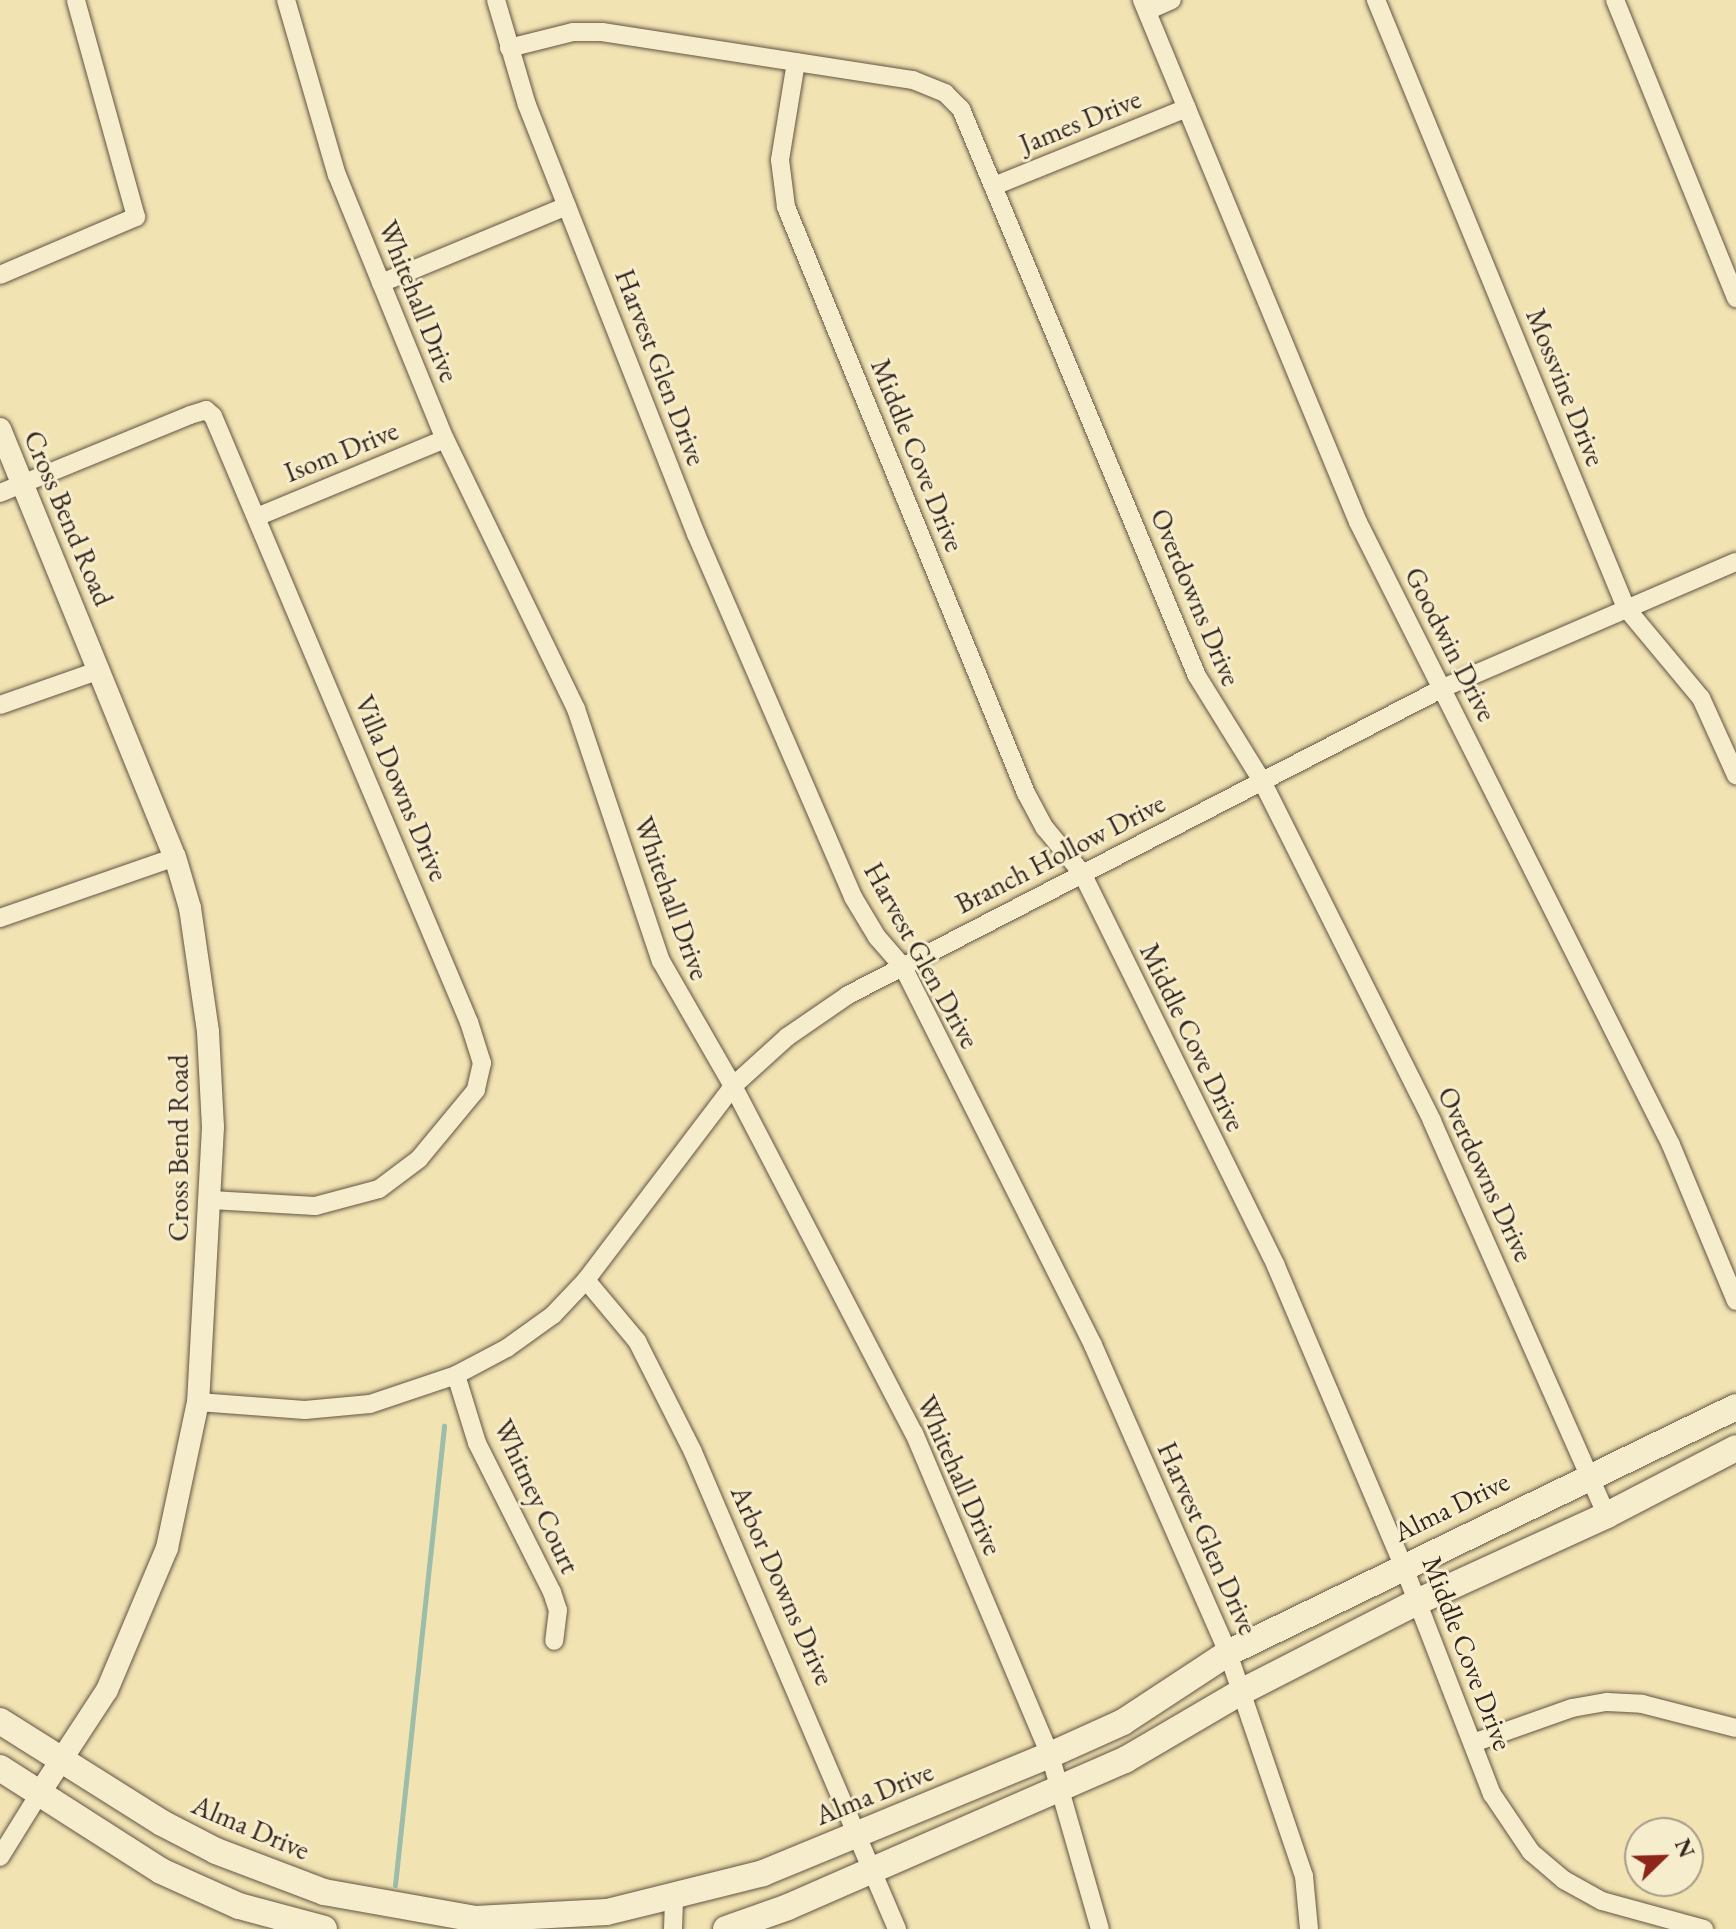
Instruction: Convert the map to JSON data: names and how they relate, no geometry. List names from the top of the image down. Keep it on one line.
{"streets":{"main road":["Alma Drive"],"street":["James Drive","Whitehall Drive","Harvest Glen Drive","Mossvine Drive","Isom Drive","Middle Cove Drive","Cross Bend Road","Overdowns Drive","Goodwin Drive","Villa Downs Drive","Branch Hollow Drive","Whitney Court","Arbor Downs Drive"]},"crossings":[["James Drive","Overdowns Drive"],["James Drive","Goodwin Drive"],["Whitehall Drive","Isom Drive"],["Whitehall Drive","Branch Hollow Drive"],["Whitehall Drive","Alma Drive"],["Harvest Glen Drive","Overdowns Drive"],["Harvest Glen Drive","Branch Hollow Drive"],["Harvest Glen Drive","Alma Drive"],["Mossvine Drive","Branch Hollow Drive"],["Isom Drive","Villa Downs Drive"],["Middle Cove Drive","Overdowns Drive"],["Middle Cove Drive","Branch Hollow Drive"],["Middle Cove Drive","Alma Drive"],["Cross Bend Road","Villa Downs Drive"],["Cross Bend Road","Branch Hollow Drive"],["Cross Bend Road","Alma Drive"],["Overdowns Drive","Branch Hollow Drive"],["Overdowns Drive","Alma Drive"],["Goodwin Drive","Branch Hollow Drive"],["Branch Hollow Drive","Whitney Court"],["Branch Hollow Drive","Arbor Downs Drive"],["Alma Drive","Arbor Downs Drive"]],"north":"top right"}
